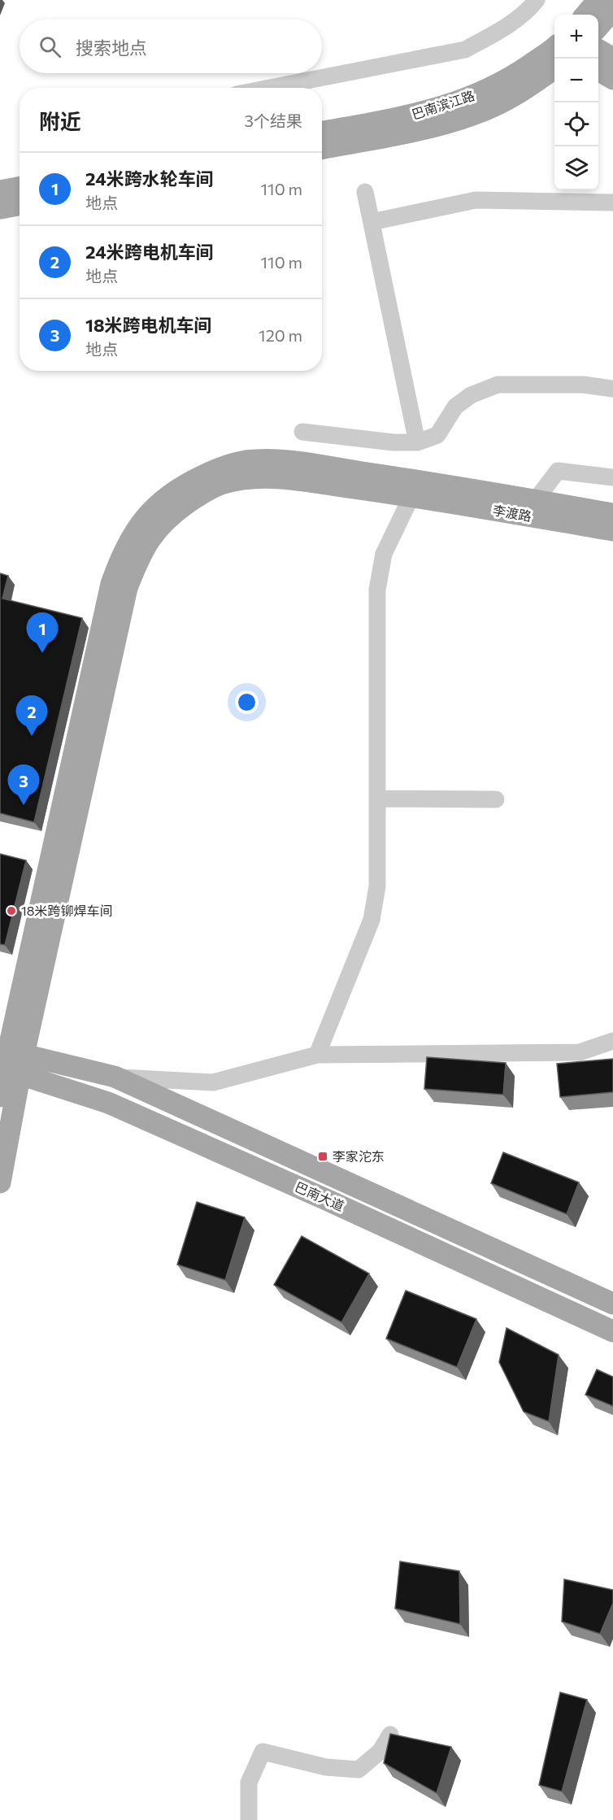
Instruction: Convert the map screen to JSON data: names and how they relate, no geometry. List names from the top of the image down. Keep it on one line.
{"streets":{"main road":["巴南滨江路","李渡路","巴南大道"]},"places":{"other":["18米跨铆焊车间"],"transit":["李家沱东"]},"page":{"map_buttons":["+","−"],"search":"搜索地点","heading":["附近","3个结果"],"list":[{"mark":"1","name":"24米跨水轮车间","note":"地点","value":"110 m"},{"mark":"2","name":"24米跨电机车间","note":"地点","value":"110 m"},{"mark":"3","name":"18米跨电机车间","note":"地点","value":"120 m"}],"pins":["1","2","3"]}}
